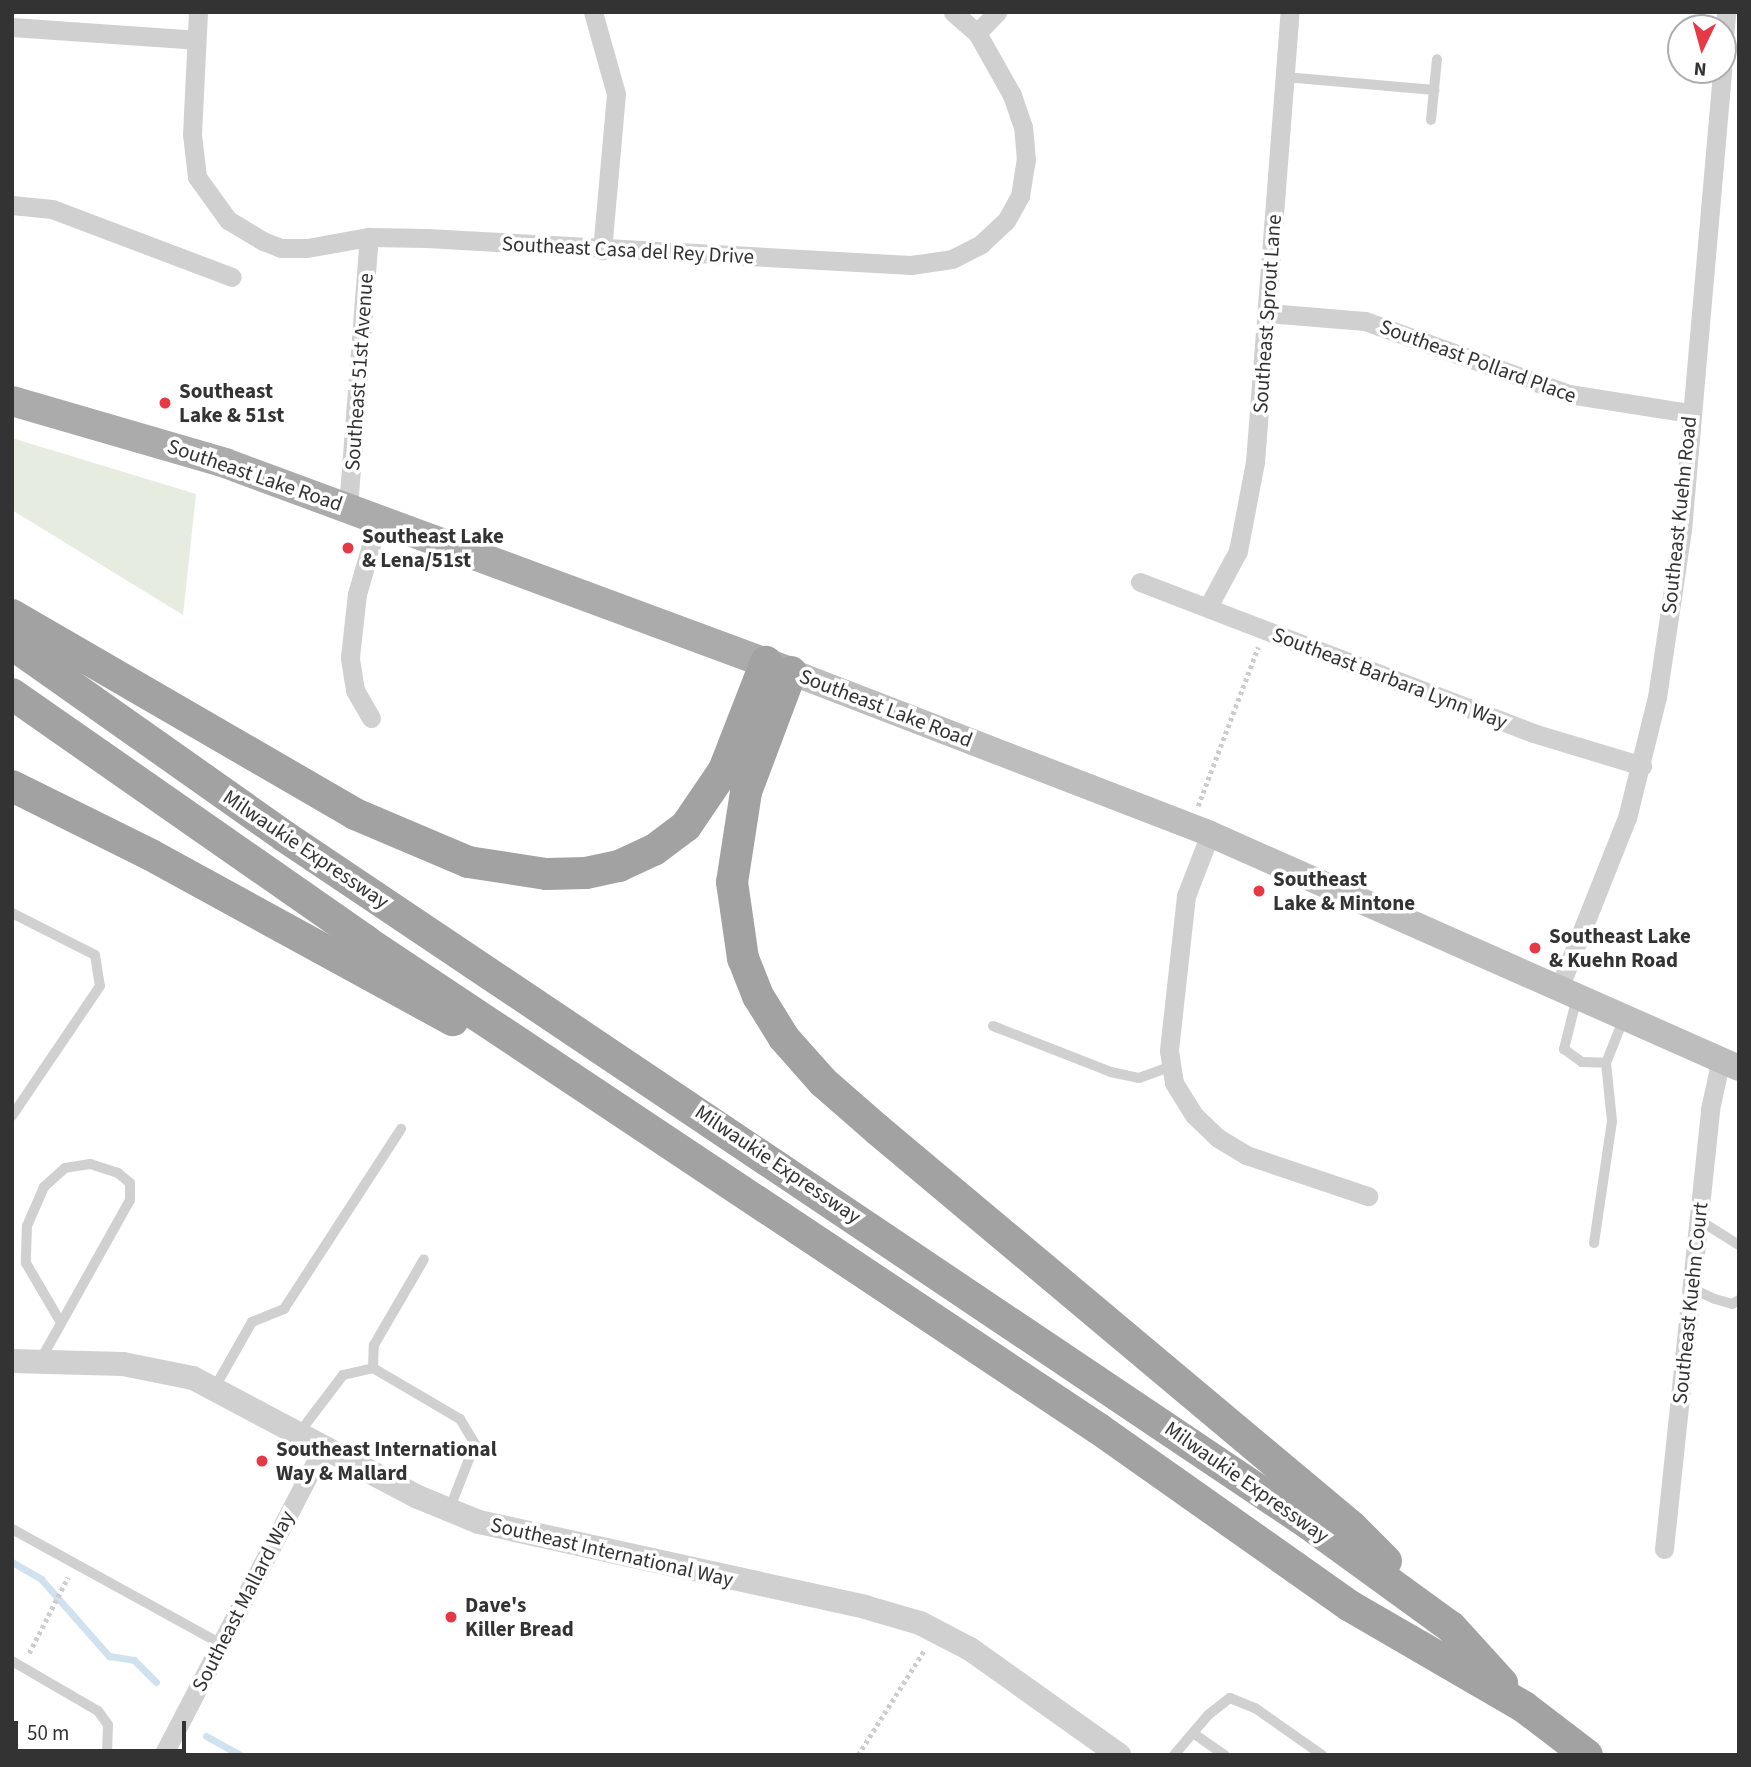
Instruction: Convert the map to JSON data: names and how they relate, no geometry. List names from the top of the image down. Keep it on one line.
{"streets":{"highway":["Milwaukie Expressway"],"main road":["Southeast Lake Road"],"street":["Southeast Casa del Rey Drive","Southeast Sprout Lane","Southeast Pollard Place","Southeast 51st Avenue","Southeast Kuehn Road","Southeast Barbara Lynn Way","Southeast Kuehn Court","Southeast International Way","Southeast Mallard Way"]},"crossings":[["Southeast Casa del Rey Drive","Southeast 51st Avenue"],["Southeast Sprout Lane","Southeast Pollard Place"],["Southeast Sprout Lane","Southeast Barbara Lynn Way"],["Southeast Pollard Place","Southeast Kuehn Road"],["Southeast 51st Avenue","Southeast Lake Road"],["Southeast Lake Road","Southeast Kuehn Road"],["Southeast Lake Road","Southeast Kuehn Court"],["Southeast Kuehn Road","Southeast Barbara Lynn Way"],["Southeast International Way","Southeast Mallard Way"]],"places":["Southeast Lake & 51st","Southeast Lake & Lena/51st","Southeast Lake & Mintone","Southeast Lake & Kuehn Road","Southeast International Way & Mallard","Dave's Killer Bread"],"scale_bar":"50 m","north":"bottom"}
